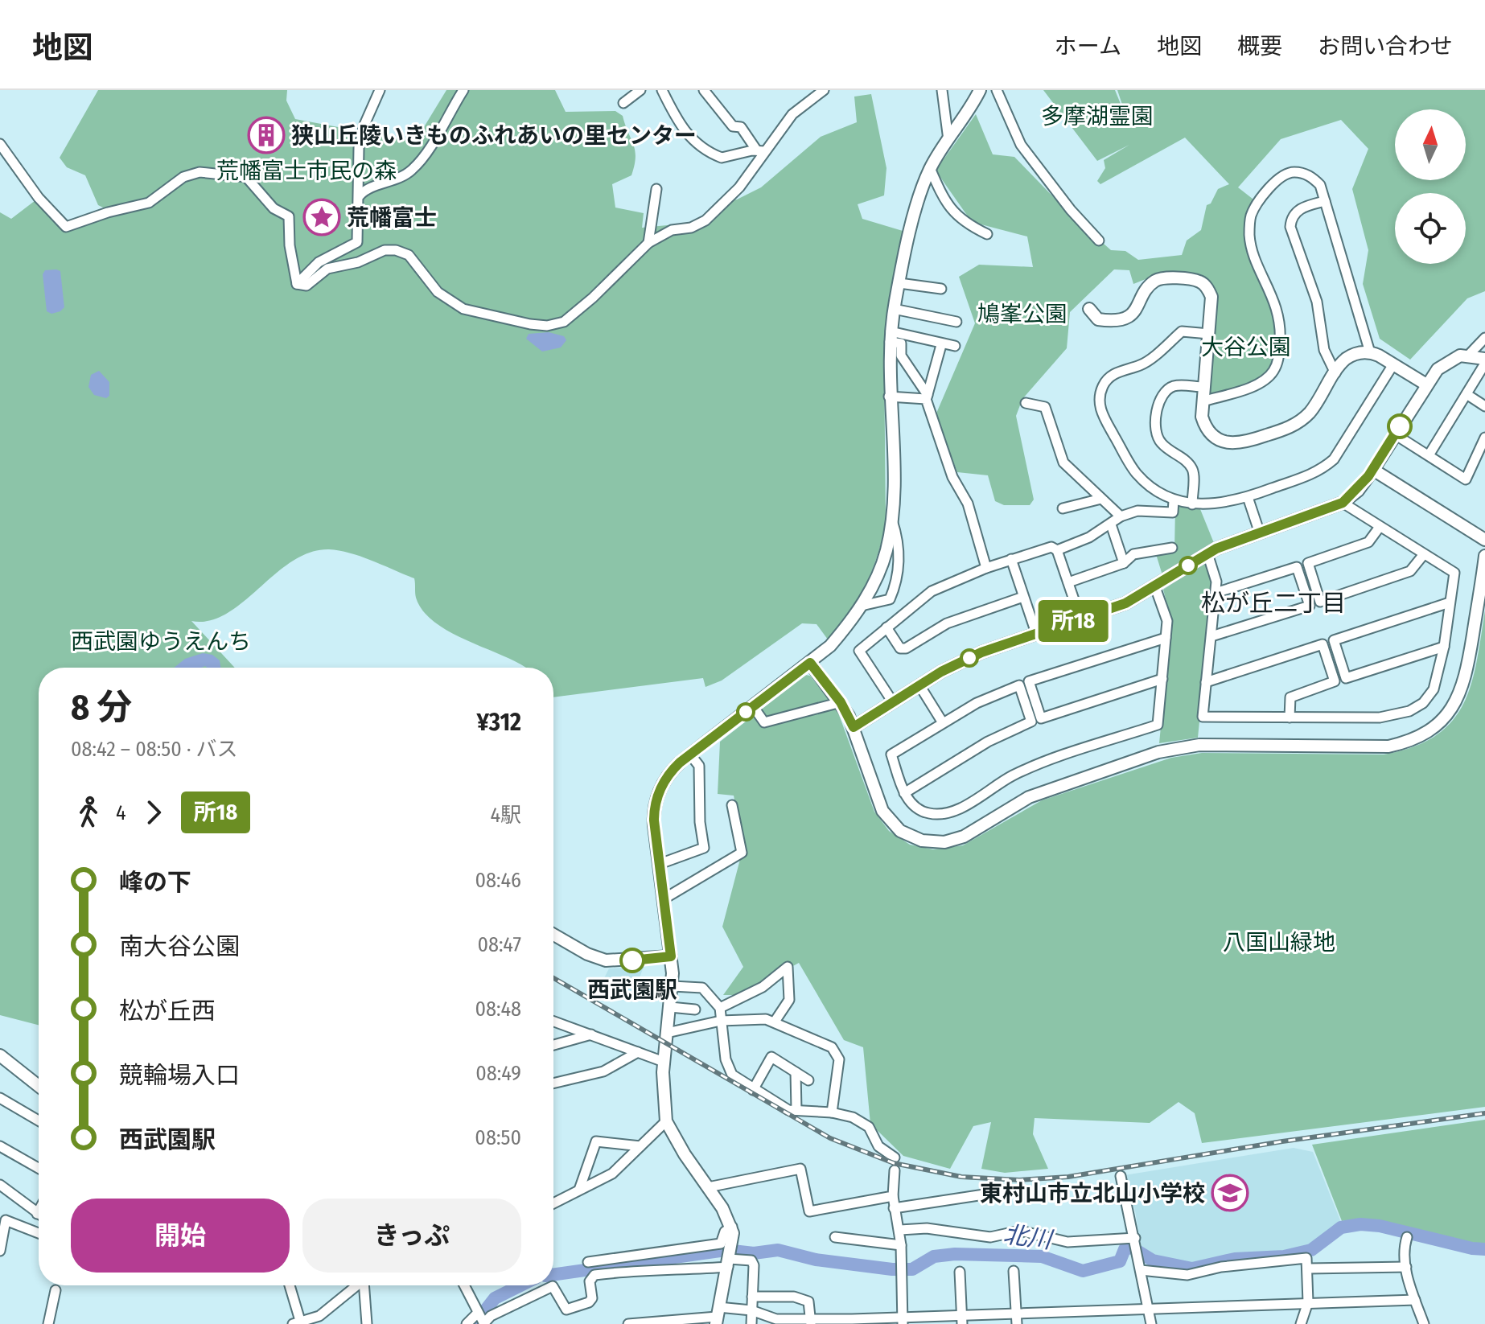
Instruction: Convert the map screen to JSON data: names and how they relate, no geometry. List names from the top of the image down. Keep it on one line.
{"districts":["松が丘二丁目"],"water":["北川"],"parks":["多摩湖霊園","荒幡富士市民の森","鳩峯公園","大谷公園","西武園ゆうえんち","八国山緑地"],"places":{"building":["狭山丘陵いきものふれあいの里センター"],"place":["荒幡富士"],"other":["西武園駅"],"school or university":["東村山市立北山小学校"]},"lines":["bus line 所18"],"north":"top","page":{"header":"地図","nav":["ホーム","地図","概要","お問い合わせ"],"on_map":"所18","heading":["8 分","08:42 – 08:50 · バス","¥312"],"legs":["4","所18","4駅"],"list":[{"name":"峰の下","value":"08:46"},{"name":"南大谷公園","value":"08:47"},{"name":"松が丘西","value":"08:48"},{"name":"競輪場入口","value":"08:49"},{"name":"西武園駅","value":"08:50"}],"buttons":["開始","きっぷ"]}}
